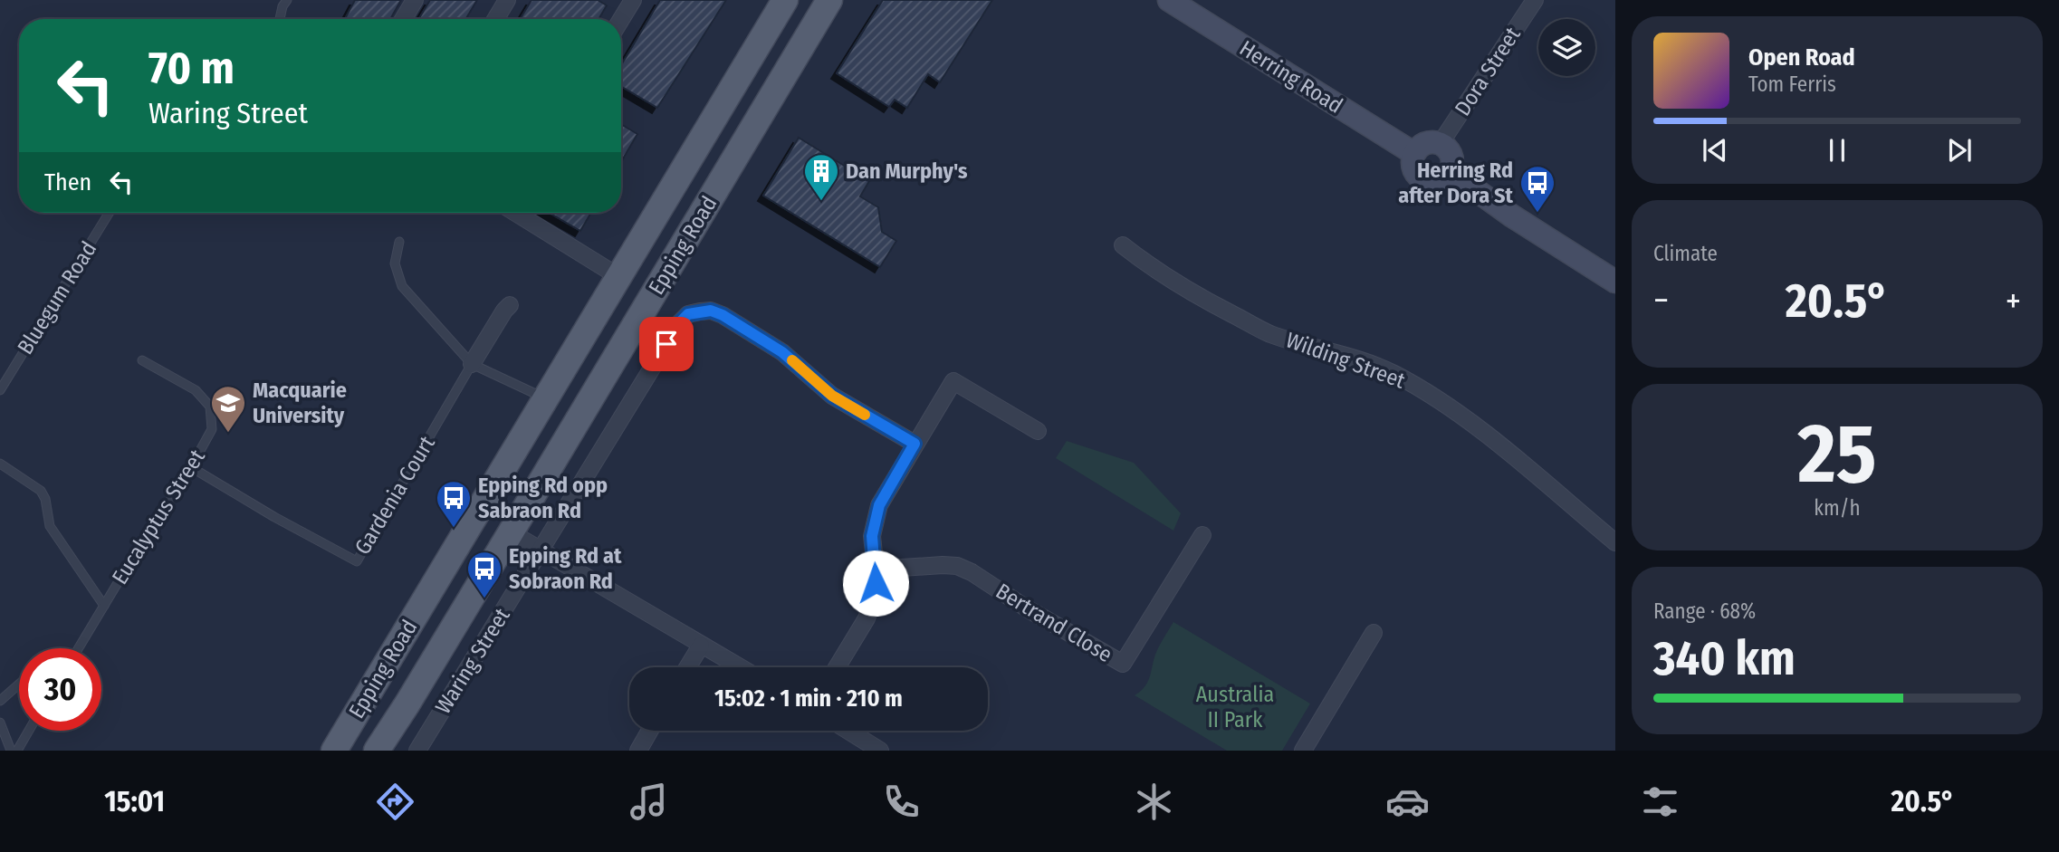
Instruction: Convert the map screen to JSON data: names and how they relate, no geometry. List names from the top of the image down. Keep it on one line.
{"streets":{"main road":["Epping Road"],"street":["Dora Street","Herring Road","Wilding Street","Bertrand Close","Waring Street"],"lane":["Bluegum Road","Gardenia Court","Eucalyptus Street"]},"crossings":[["Dora Street","Herring Road"],["Gardenia Court","Eucalyptus Street"]],"parks":["Australia II Park"],"places":{"building":["Dan Murphy's"],"bus stop":["Herring Rd after Dora St","Epping Rd opp Sabraon Rd","Epping Rd at Sobraon Rd"],"school or university":["Macquarie University"]},"page":{"turn":["70 m","Waring Street"],"song":["Open Road","Tom Ferris"],"then":"Then","tile":["Climate",["25","km/h"],["Range · 68%","340 km"]],"heat":["−","20.5°","+"],"limit":"30","trip":"15:02 · 1 min · 210 m","tabs":["15:01","20.5°"]}}
